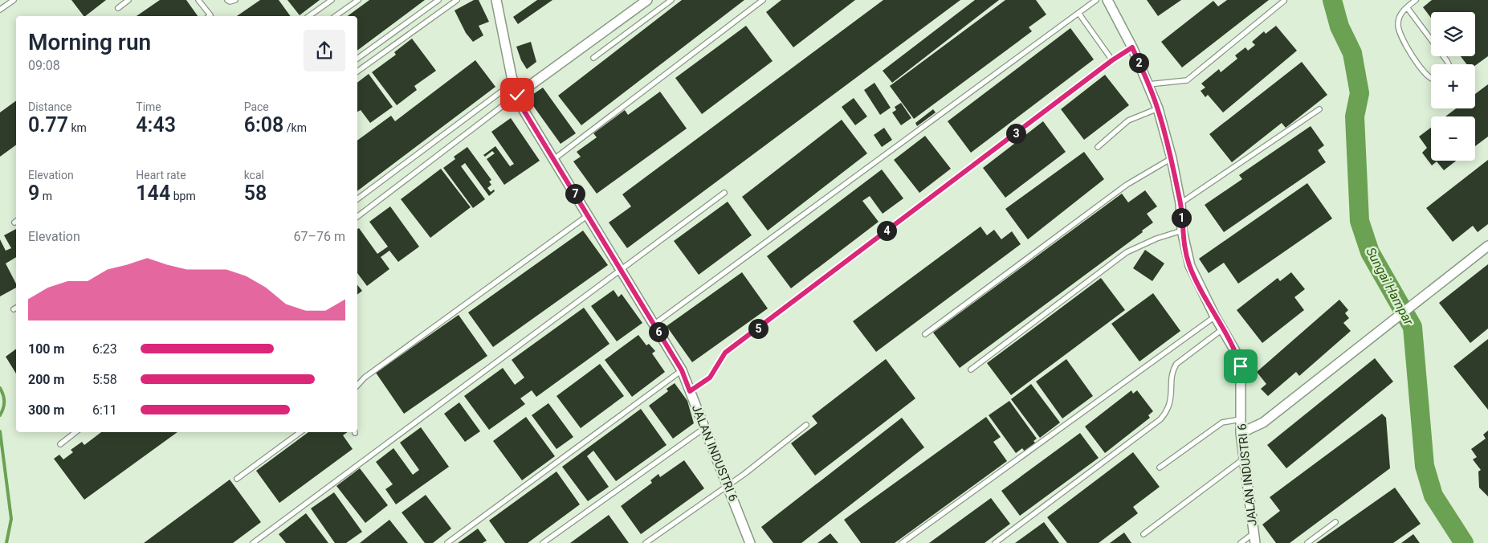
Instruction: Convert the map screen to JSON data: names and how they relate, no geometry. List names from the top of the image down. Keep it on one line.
{"streets":{"street":["JALAN INDUSTRI 6"]},"water":["Sungai Hampar"],"page":{"map_buttons":["+","−"],"heading":["Morning run","09:08"],"pins":["2","3","7","1","4","5","6"],"stats":[["Distance","0.77 km"],["Time","4:43"],["Pace","6:08 /km"],["Elevation","9 m"],["Heart rate","144 bpm"],["kcal","58"]],"chart":["Elevation","67–76 m"],"list":[{"name":"100 m","note":"6:23"},{"name":"200 m","note":"5:58"},{"name":"300 m","note":"6:11"}]}}
